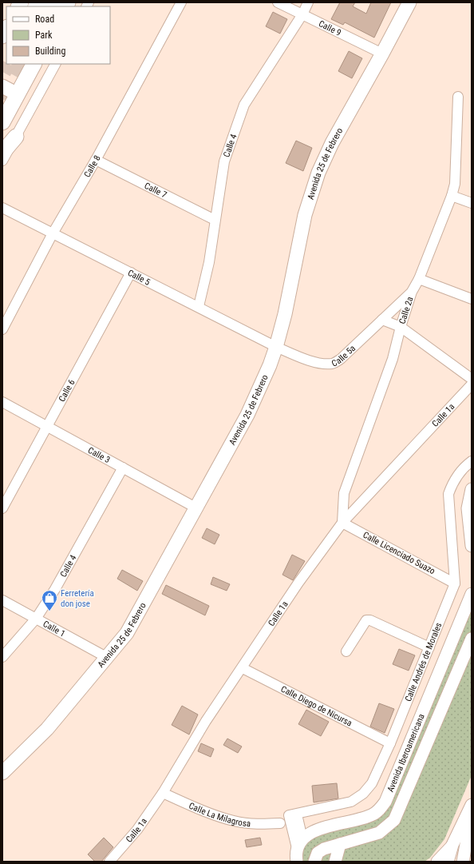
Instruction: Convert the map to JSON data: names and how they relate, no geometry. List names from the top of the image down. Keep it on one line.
{"streets":{"main road":["Avenida 25 de Febrero"],"street":["Calle 9","Calle 4","Calle 8","Calle 7","Calle 5","Calle 2a","Calle 5a","Calle 6","Calle 1a","Calle 3","Calle Licenciado Suazo","Calle 1","Calle Andrés de Morales","Calle Diego de Nicursa","Avenida Iberoamericana","Calle La Milagrosa"]},"crossings":[["Calle 9","Calle 4"],["Calle 9","Avenida 25 de Febrero"],["Calle 4","Calle 7"],["Calle 4","Calle 5"],["Calle 4","Calle 3"],["Calle 4","Calle 1"],["Avenida 25 de Febrero","Calle 5"],["Avenida 25 de Febrero","Calle 5a"],["Avenida 25 de Febrero","Calle 3"],["Avenida 25 de Febrero","Calle 1"],["Calle 8","Calle 7"],["Calle 8","Calle 5"],["Calle 5","Calle 5a"],["Calle 5","Calle 6"],["Calle 2a","Calle 5a"],["Calle 2a","Calle 1a"],["Calle 2a","Calle Licenciado Suazo"],["Calle 6","Calle 3"],["Calle 1a","Calle Licenciado Suazo"],["Calle 1a","Calle Diego de Nicursa"],["Calle 1a","Calle La Milagrosa"],["Calle Licenciado Suazo","Calle Andrés de Morales"],["Calle Andrés de Morales","Calle Diego de Nicursa"],["Calle Andrés de Morales","Avenida Iberoamericana"]],"places":{"shop":["Ferretería don jose"]},"legend":["Road","Park","Building"]}
